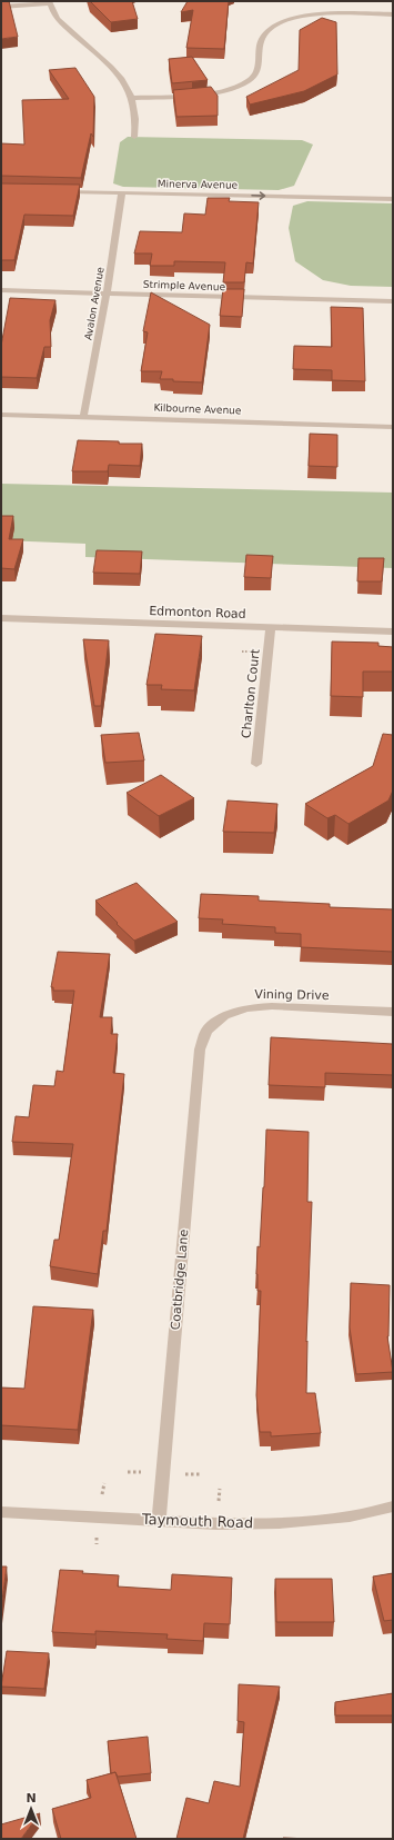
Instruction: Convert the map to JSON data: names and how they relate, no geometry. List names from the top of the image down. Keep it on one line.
{"streets":{"street":["Minerva Avenue","Strimple Avenue","Avalon Avenue","Kilbourne Avenue","Edmonton Road","Charlton Court","Vining Drive","Coatbridge Lane","Taymouth Road"]},"crossings":[["Minerva Avenue","Avalon Avenue"],["Strimple Avenue","Avalon Avenue"],["Avalon Avenue","Kilbourne Avenue"],["Edmonton Road","Charlton Court"],["Vining Drive","Coatbridge Lane"],["Coatbridge Lane","Taymouth Road"]],"one_way":["Minerva Avenue"],"north":"top"}
